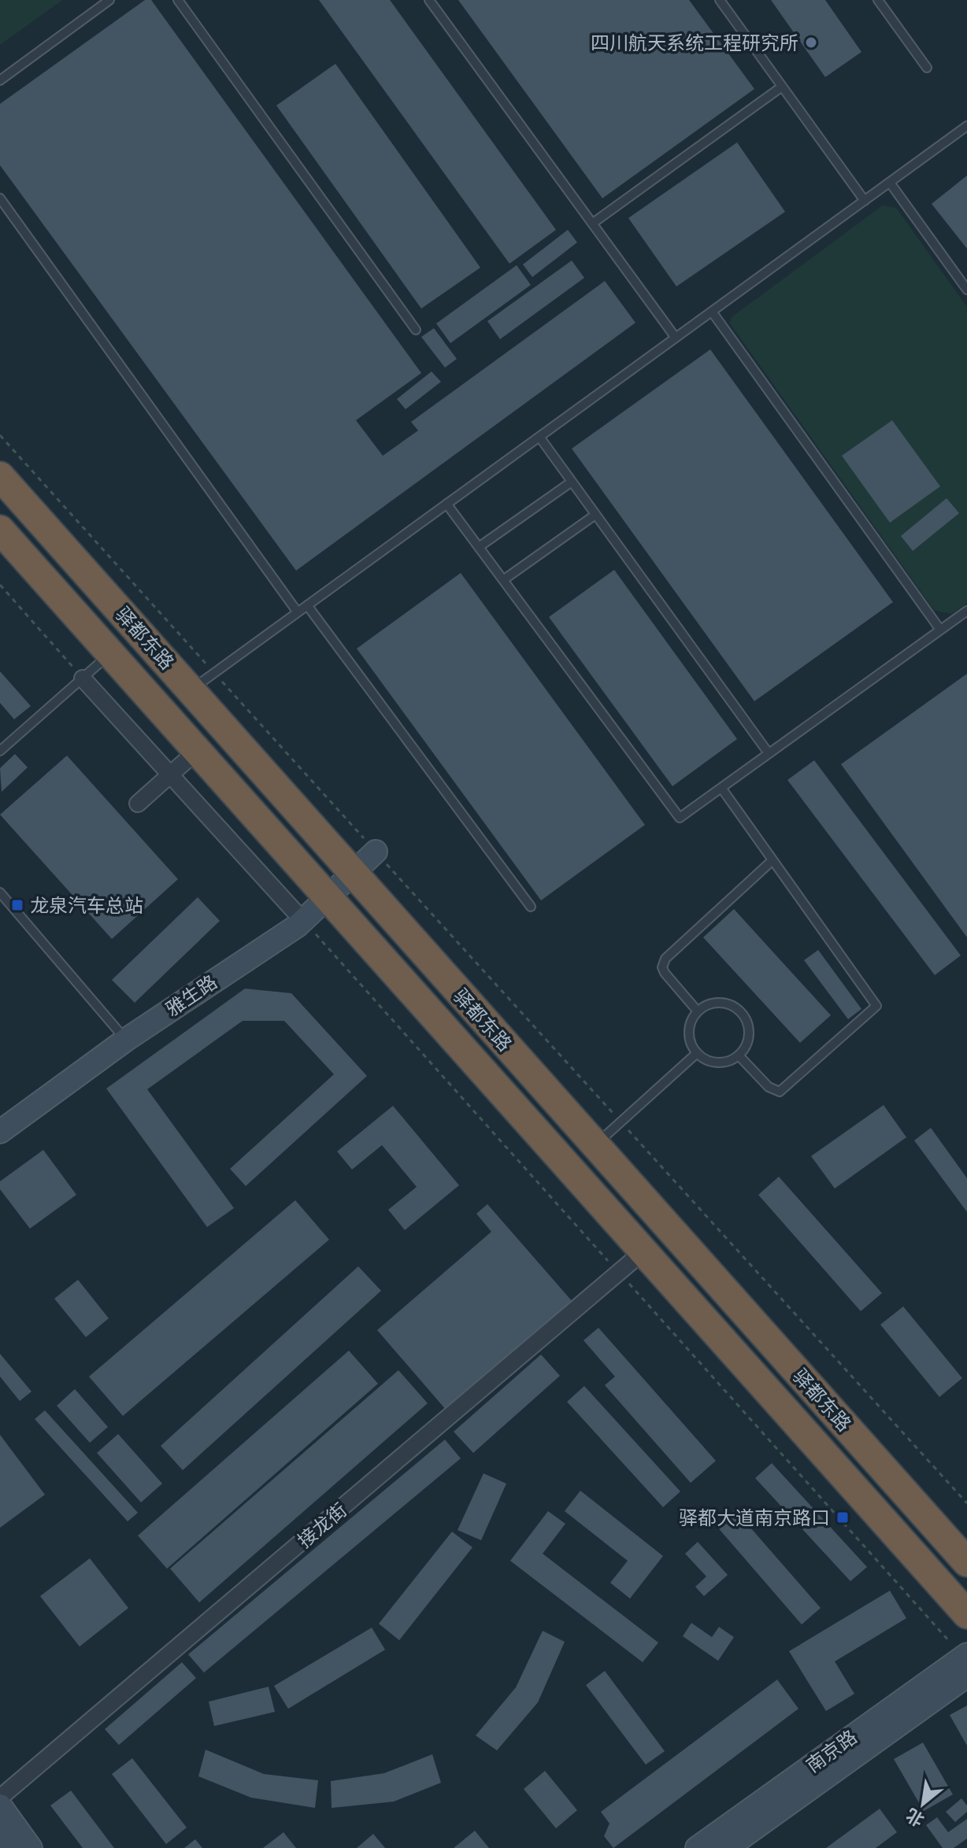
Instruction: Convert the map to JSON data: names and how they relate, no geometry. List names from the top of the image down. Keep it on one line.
{"streets":{"highway":["驿都东路"],"street":["雅生路","接龙街","南京路"]},"crossings":[["驿都东路","雅生路"],["驿都东路","接龙街"]],"places":{"other":["四川航天系统工程研究所"],"transit":["龙泉汽车总站","驿都大道南京路口"]},"north":"bottom left"}
